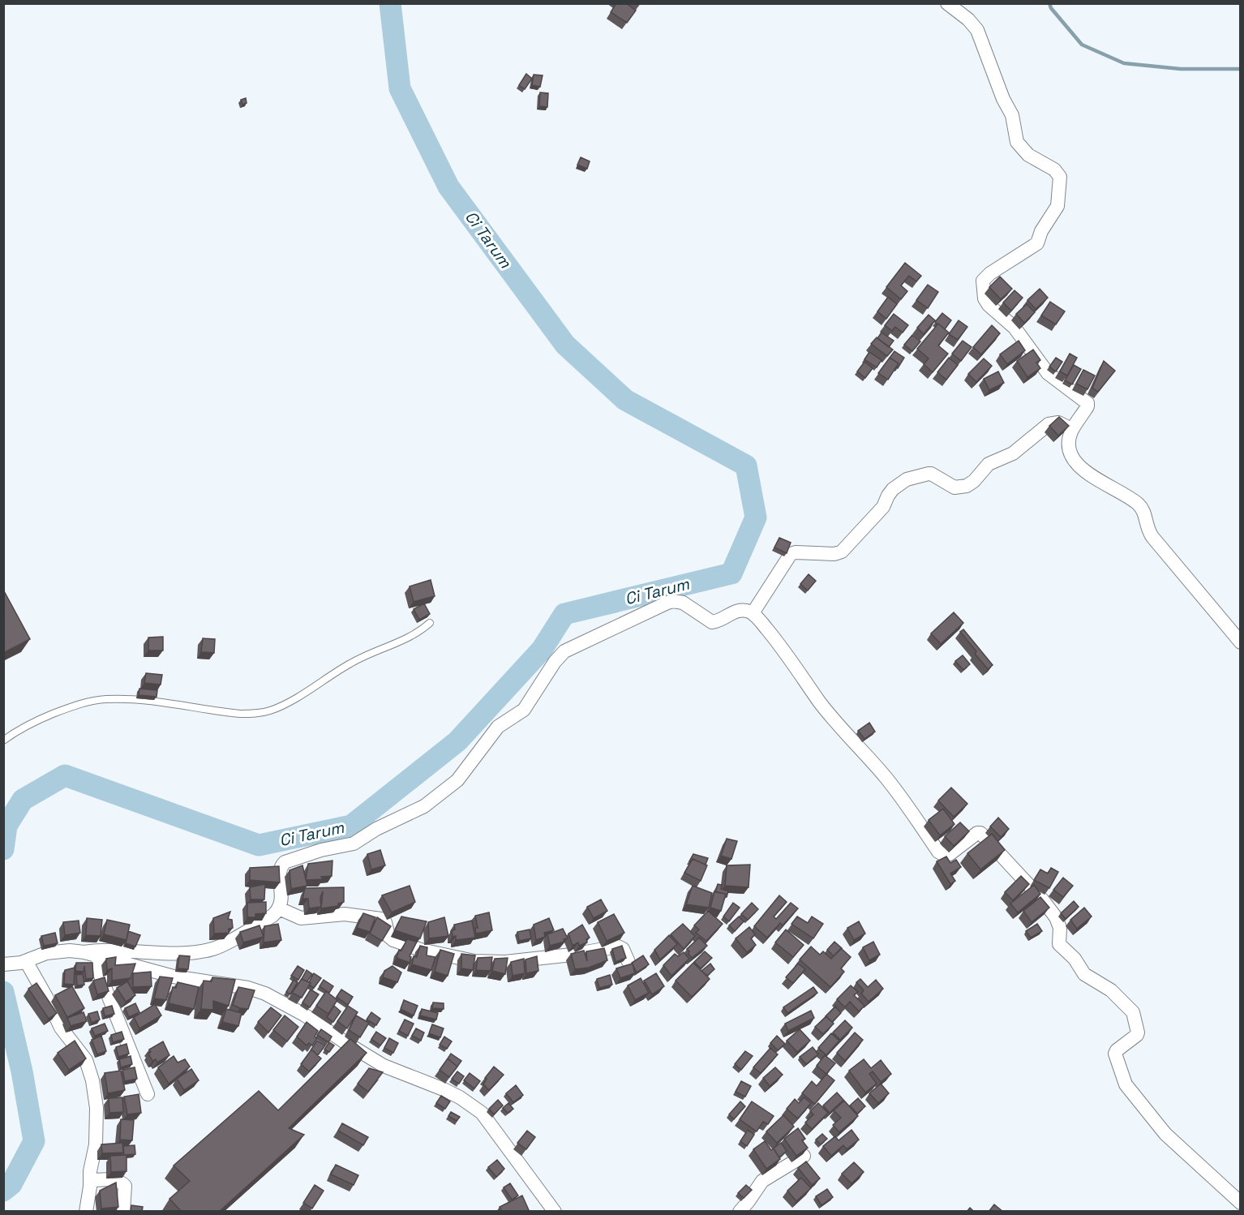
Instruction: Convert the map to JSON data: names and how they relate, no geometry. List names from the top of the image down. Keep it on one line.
{"water":["Ci Tarum"]}
